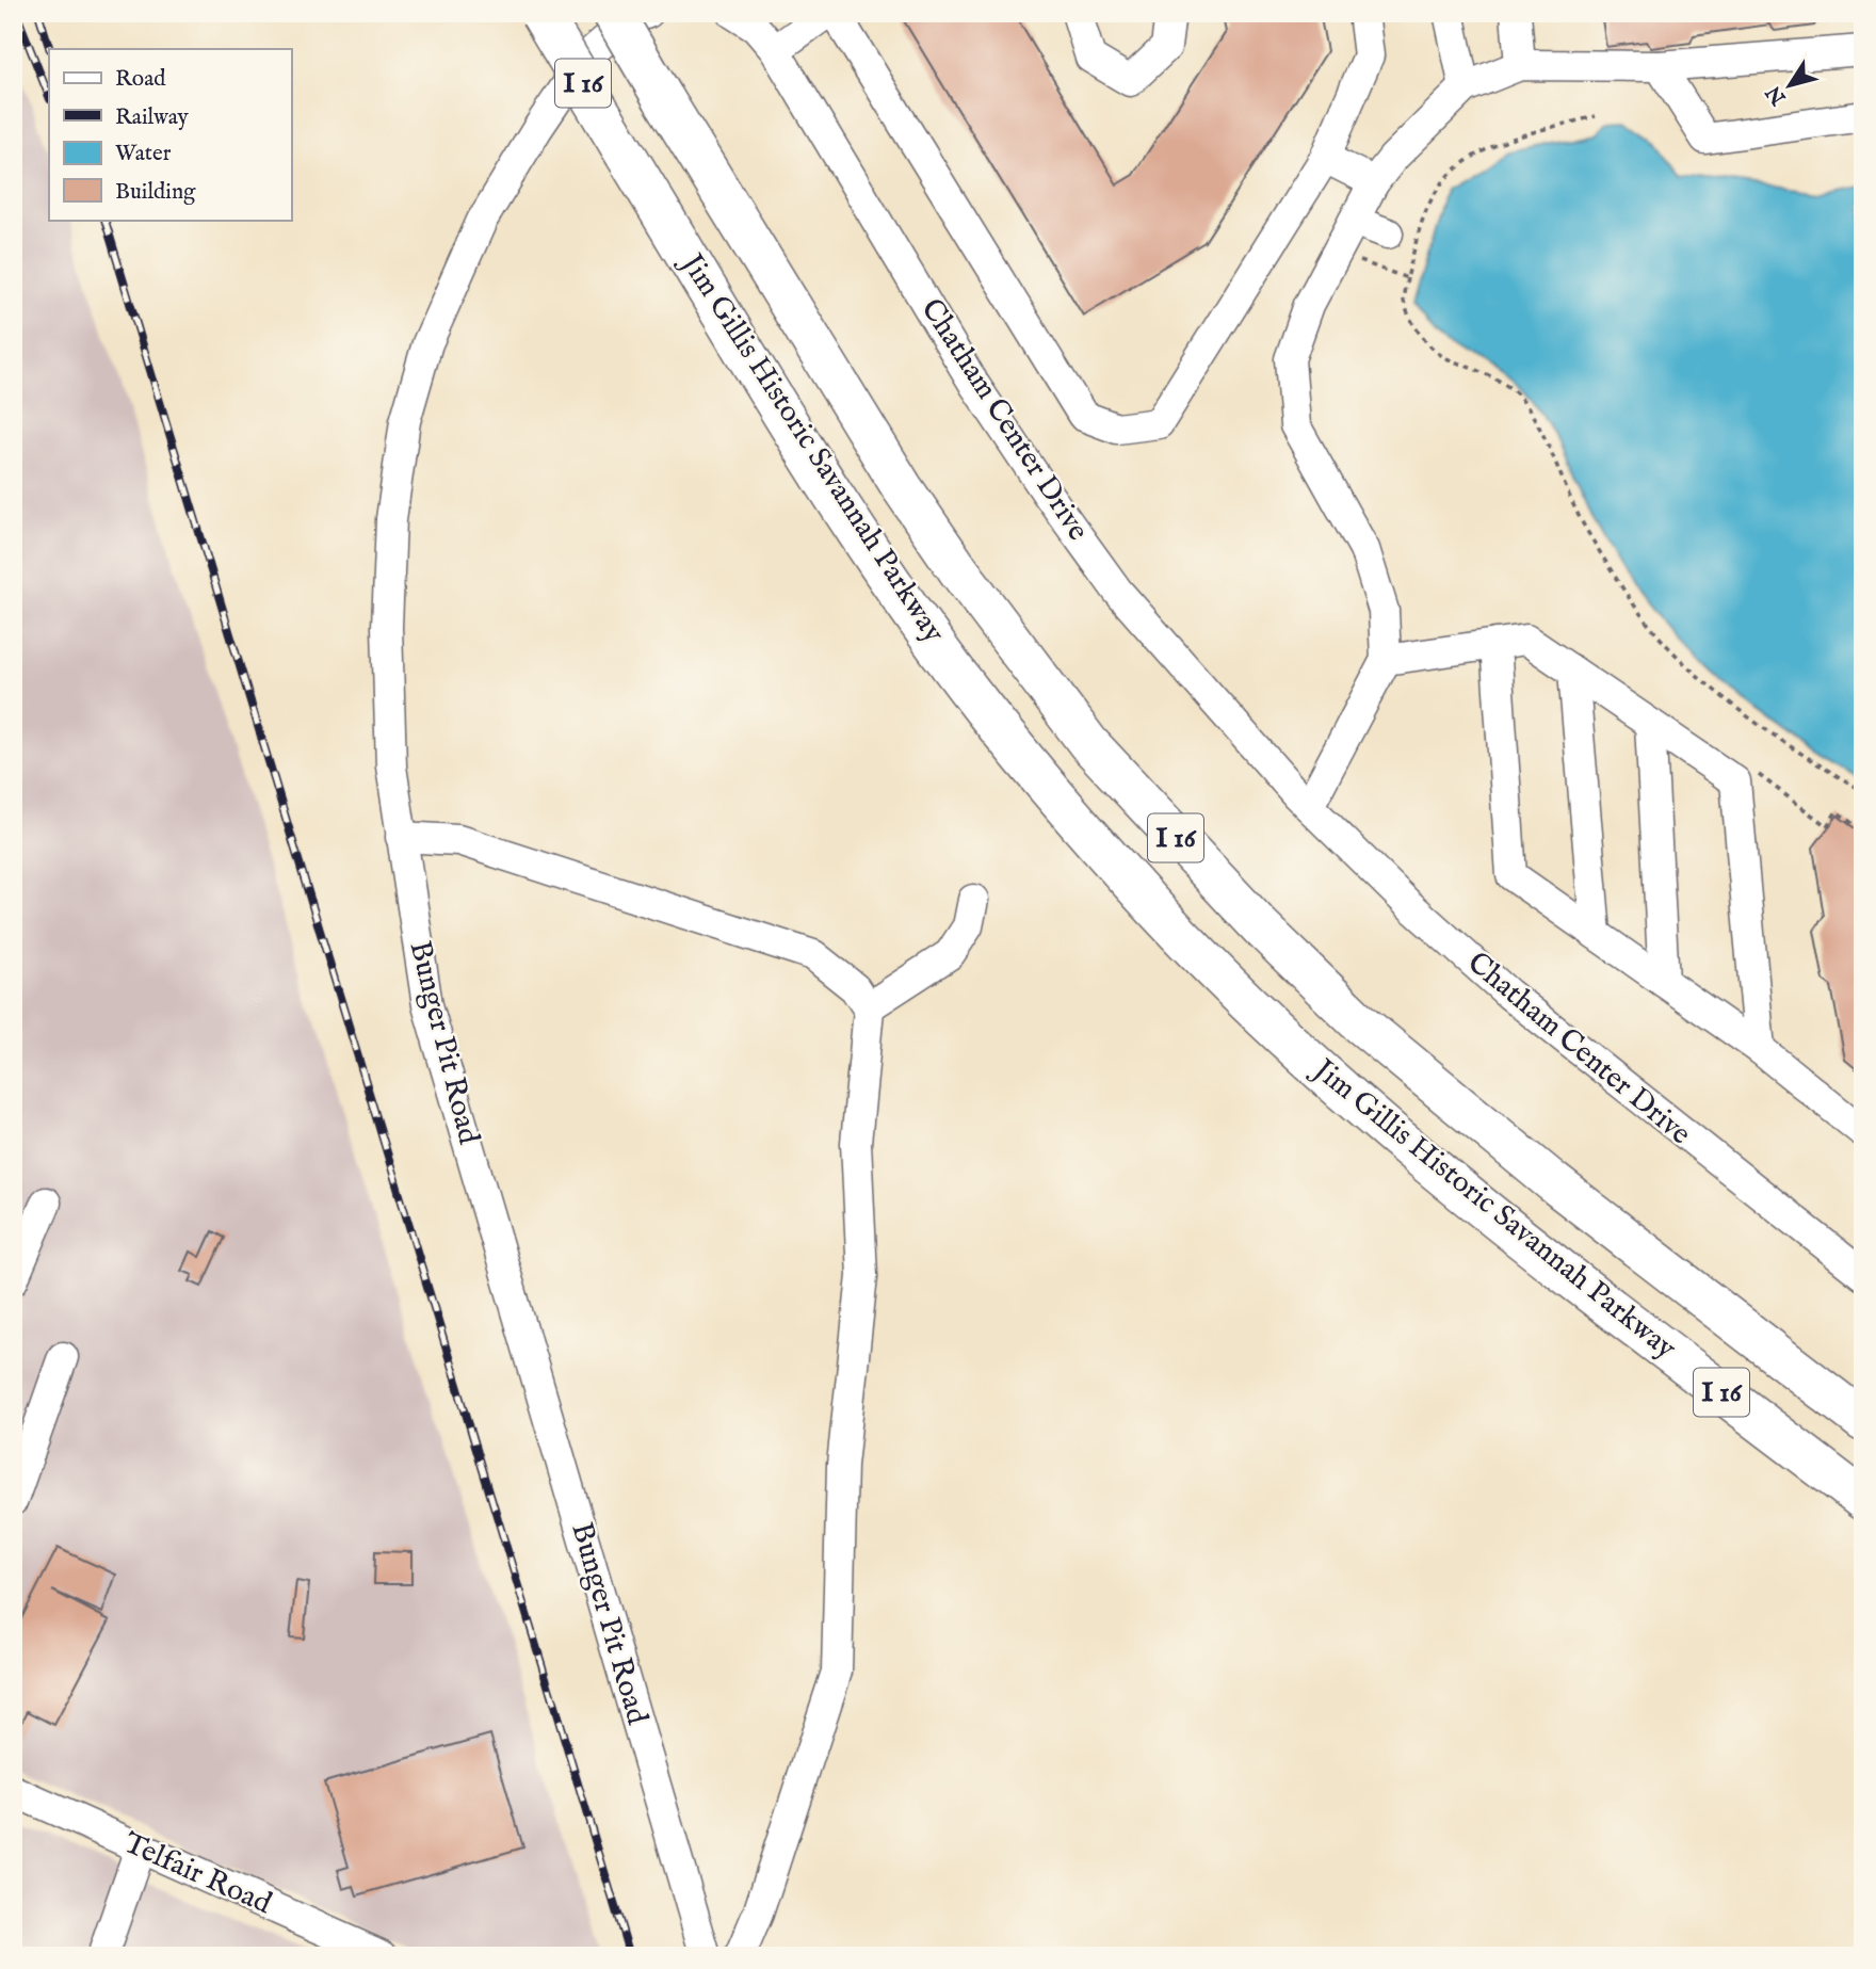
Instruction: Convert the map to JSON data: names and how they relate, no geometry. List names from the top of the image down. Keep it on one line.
{"streets":{"highway":["I 16","Jim Gillis Historic Savannah Parkway"],"street":["Chatham Center Drive","Bunger Pit Road","Telfair Road"]},"legend":["Road","Railway","Water","Building"],"north":"bottom left"}
